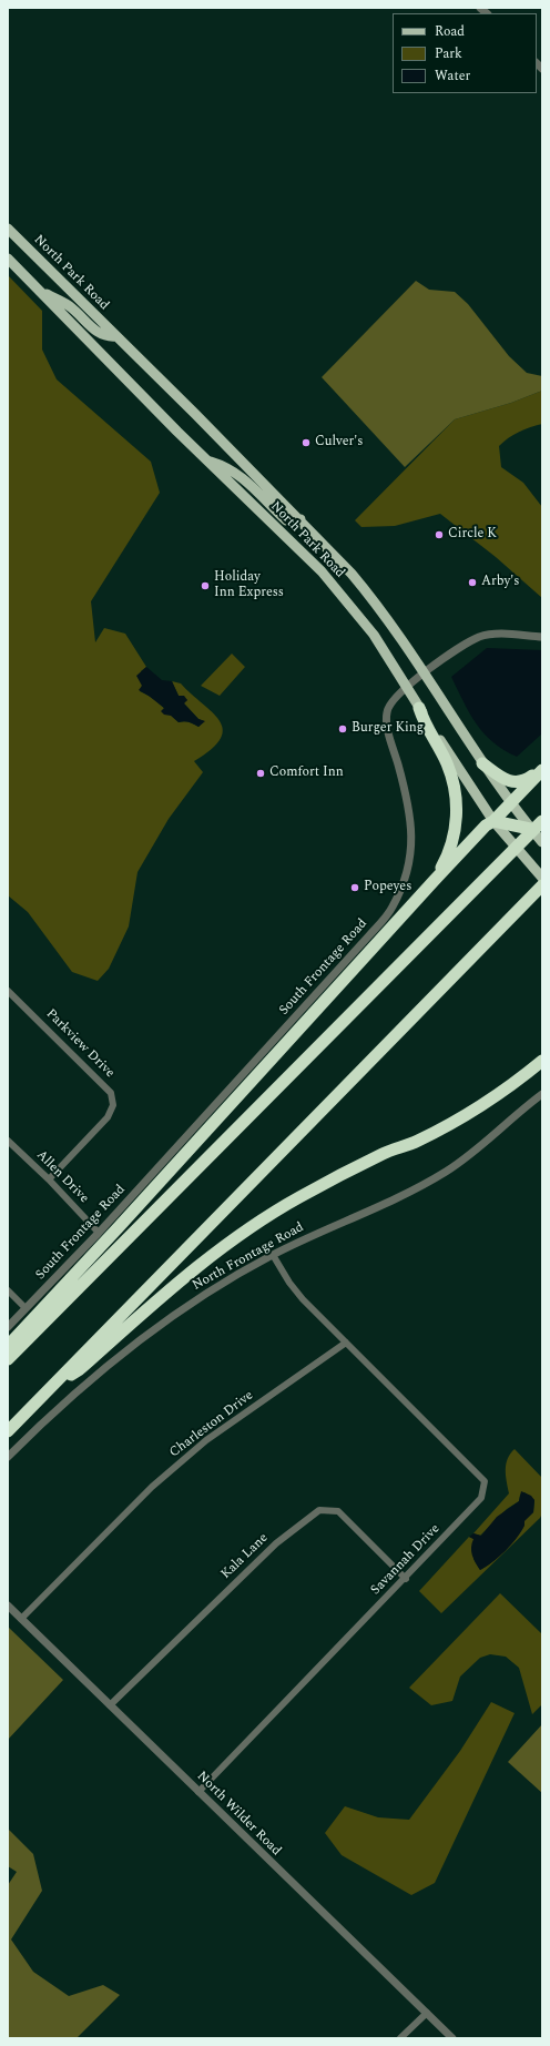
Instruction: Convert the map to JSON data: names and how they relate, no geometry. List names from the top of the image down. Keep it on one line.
{"streets":{"main road":["North Park Road"],"street":["South Frontage Road","Parkview Drive","Allen Drive","North Frontage Road","Charleston Drive","Kala Lane","Savannah Drive","North Wilder Road"]},"crossings":[["North Park Road","South Frontage Road"],["South Frontage Road","Allen Drive"],["Parkview Drive","Allen Drive"],["Charleston Drive","Savannah Drive"],["Charleston Drive","North Wilder Road"],["Kala Lane","Savannah Drive"],["Kala Lane","North Wilder Road"],["Savannah Drive","North Wilder Road"]],"places":["Culver's","Circle K","Arby's","Holiday Inn Express","Burger King","Comfort Inn","Popeyes"],"legend":["Road","Park","Water"]}
